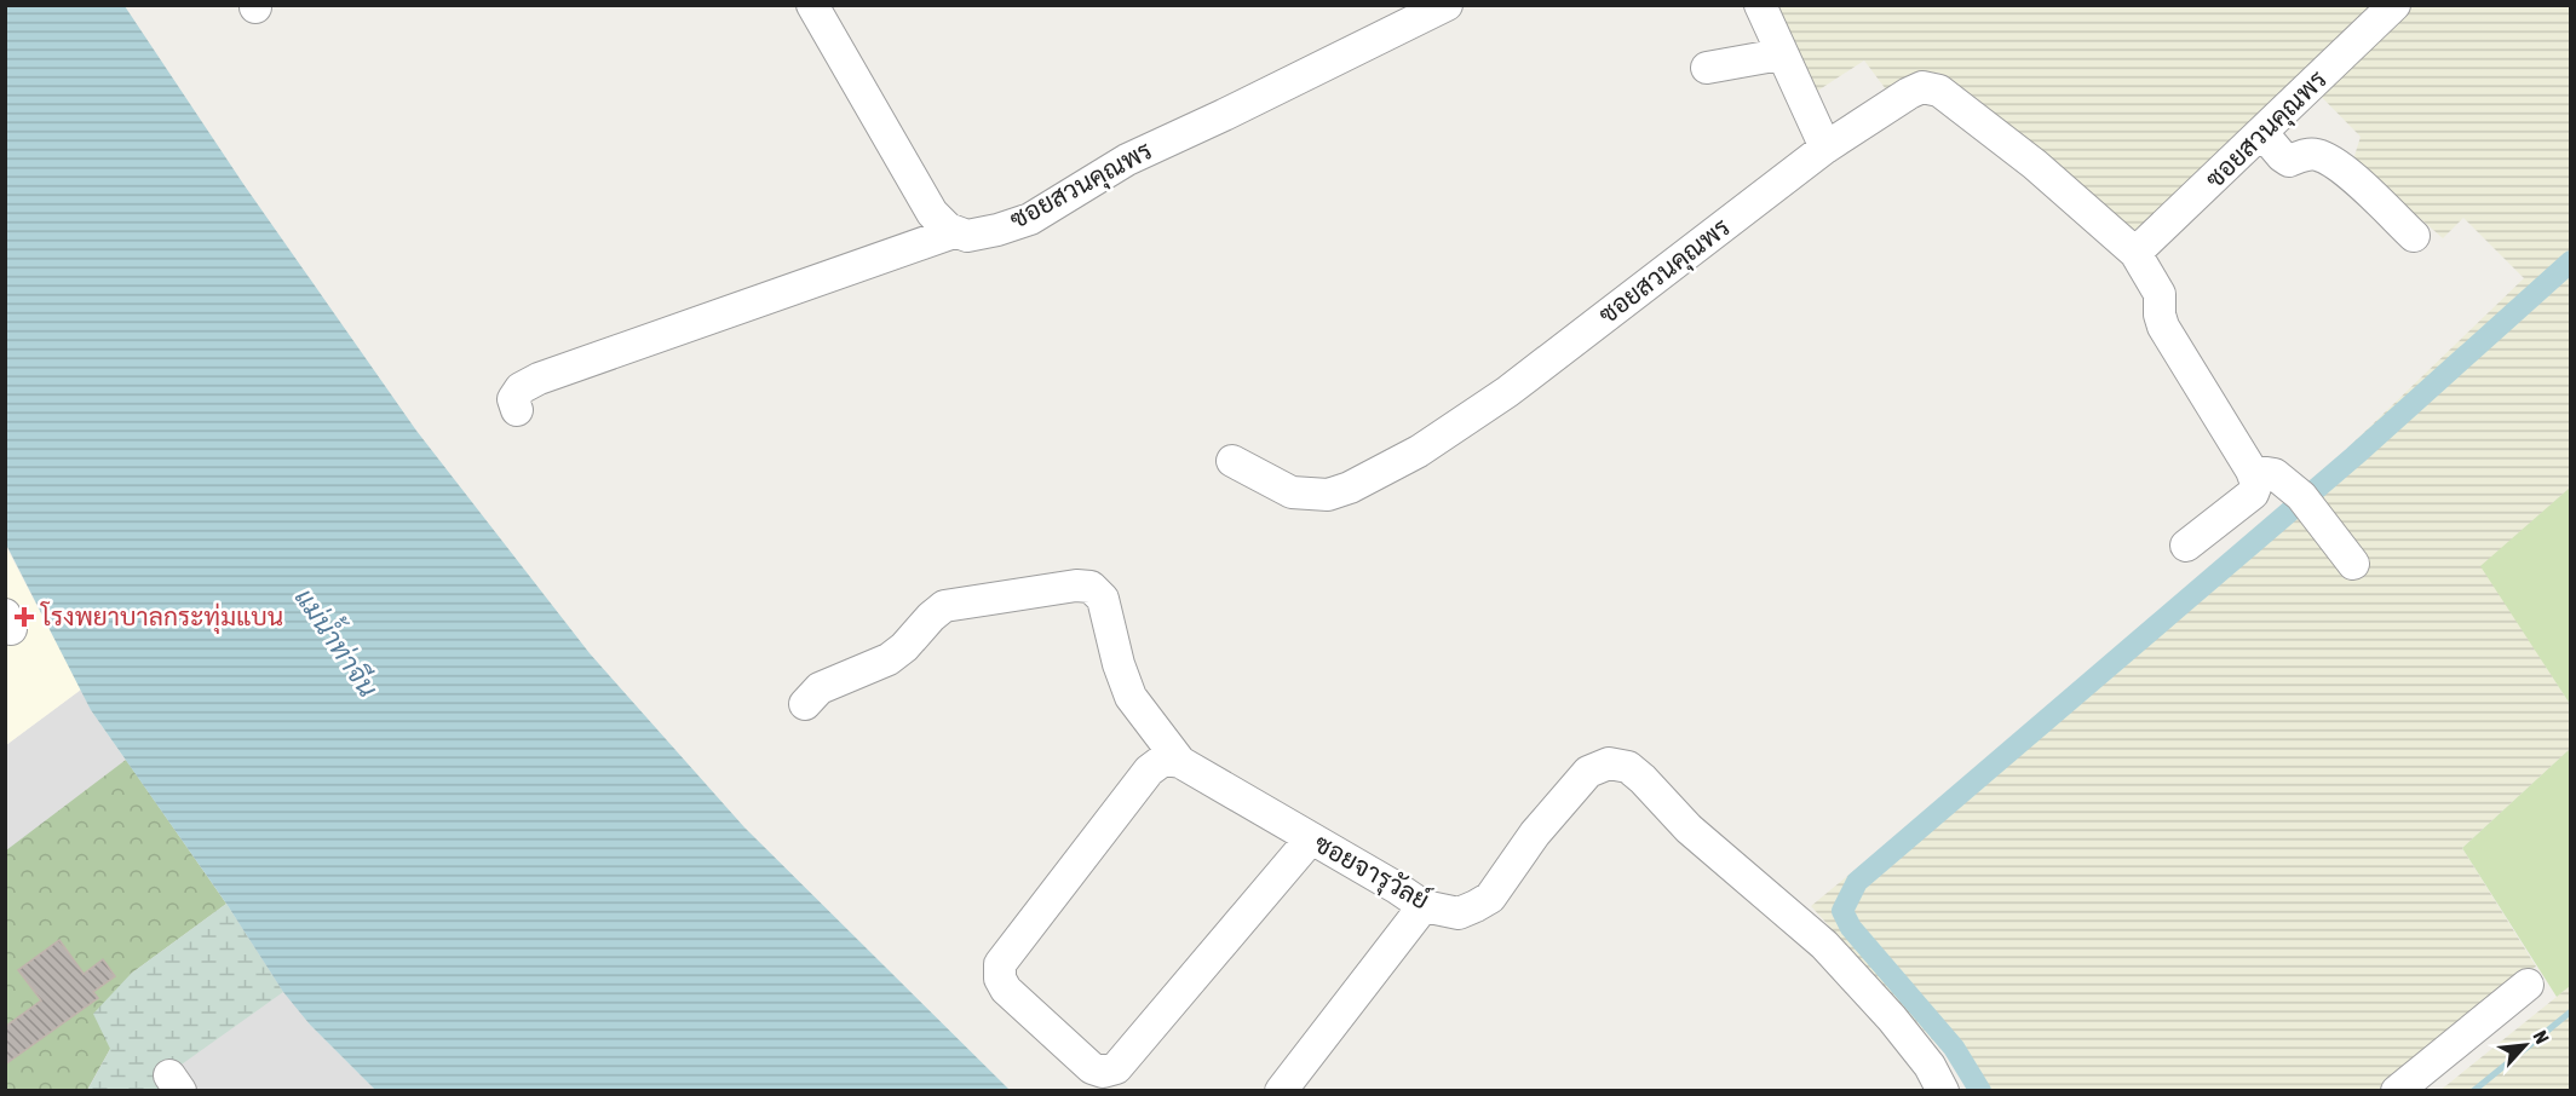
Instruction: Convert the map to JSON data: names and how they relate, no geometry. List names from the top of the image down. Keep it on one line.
{"streets":{"street":["ซอยสวนคุณพร","ซอยจารุวัลย์"]},"water":["แม่น้ำท่าจีน"],"places":{"health":["โรงพยาบาลกระทุ่มแบน"]},"north":"top right"}
